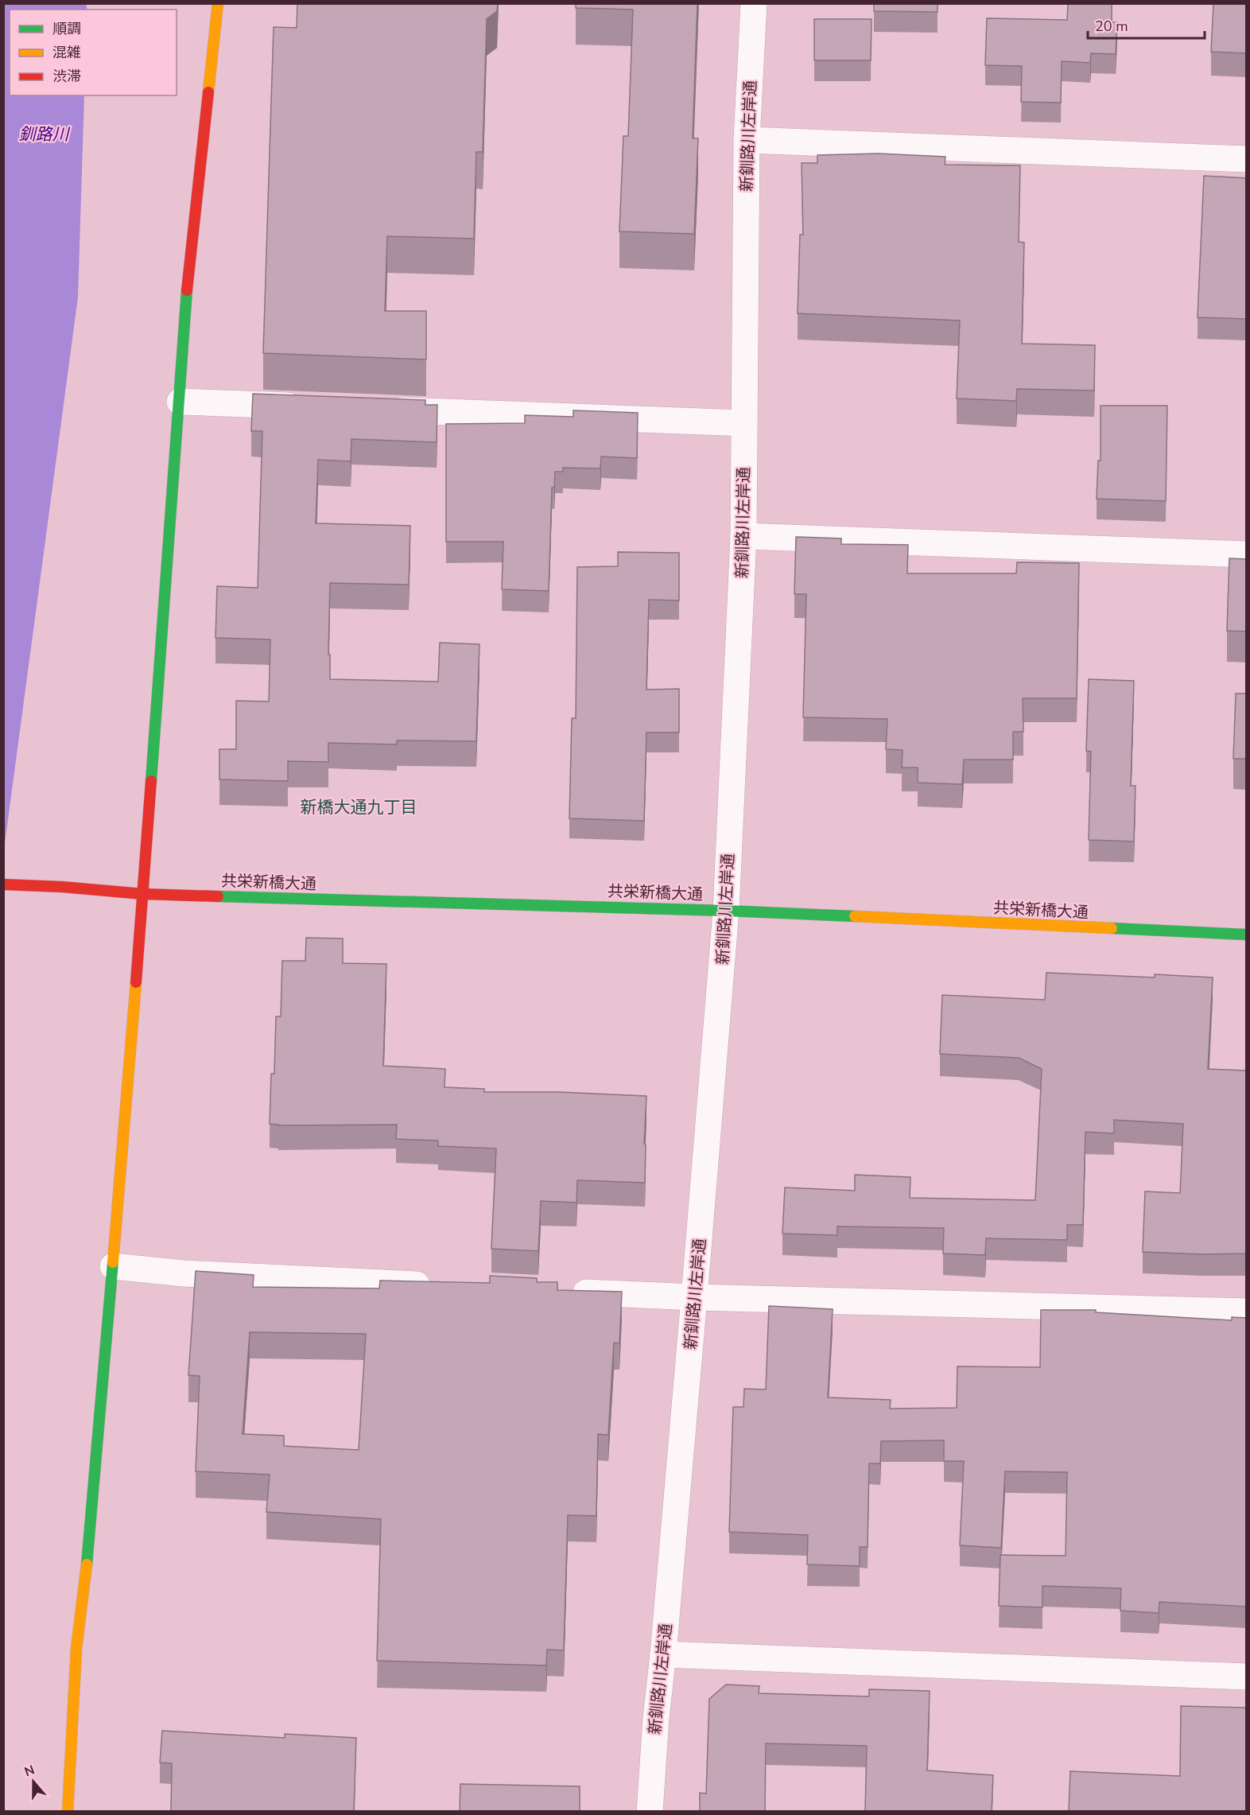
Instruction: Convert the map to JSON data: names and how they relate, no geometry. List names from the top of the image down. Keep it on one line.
{"streets":{"street":["新釧路川左岸通","共栄新橋大通"]},"crossings":[["新釧路川左岸通","共栄新橋大通"]],"districts":["新橋大通九丁目"],"water":["釧路川"],"legend":["順調","混雑","渋滞"],"scale_bar":"20 m","north":"top"}
